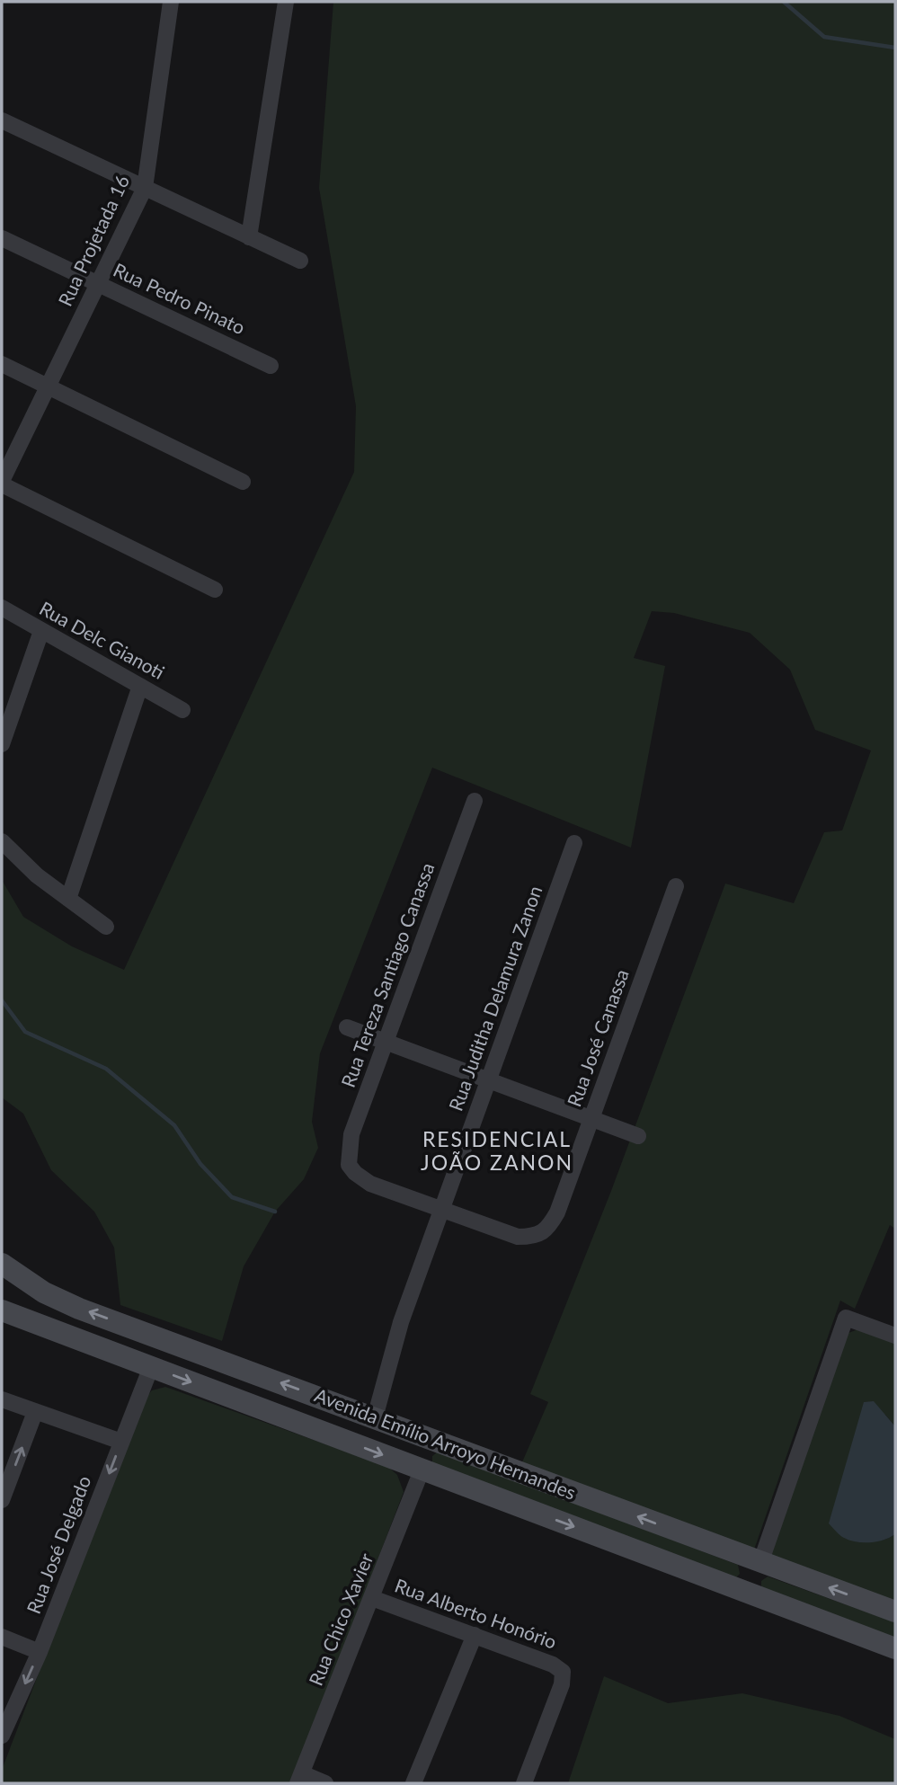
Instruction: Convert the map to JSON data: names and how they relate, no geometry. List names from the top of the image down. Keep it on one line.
{"streets":{"main road":["Avenida Emílio Arroyo Hernandes"],"street":["Rua Projetada 16","Rua Pedro Pinato","Rua Delc Gianoti","Rua Tereza Santiago Canassa","Rua Juditha Delamura Zanon","Rua José Canassa","Rua José Delgado","Rua Alberto Honório","Rua Chico Xavier"]},"crossings":[["Rua Projetada 16","Rua Pedro Pinato"],["Rua Tereza Santiago Canassa","Rua Juditha Delamura Zanon"],["Rua Tereza Santiago Canassa","Rua José Canassa"],["Rua Juditha Delamura Zanon","Rua José Canassa"],["Rua Juditha Delamura Zanon","Avenida Emílio Arroyo Hernandes"],["Avenida Emílio Arroyo Hernandes","Rua José Delgado"],["Avenida Emílio Arroyo Hernandes","Rua Chico Xavier"],["Rua Alberto Honório","Rua Chico Xavier"]],"one_way":["Rua José Delgado"],"districts":["RESIDENCIAL JOÃO ZANON"]}
